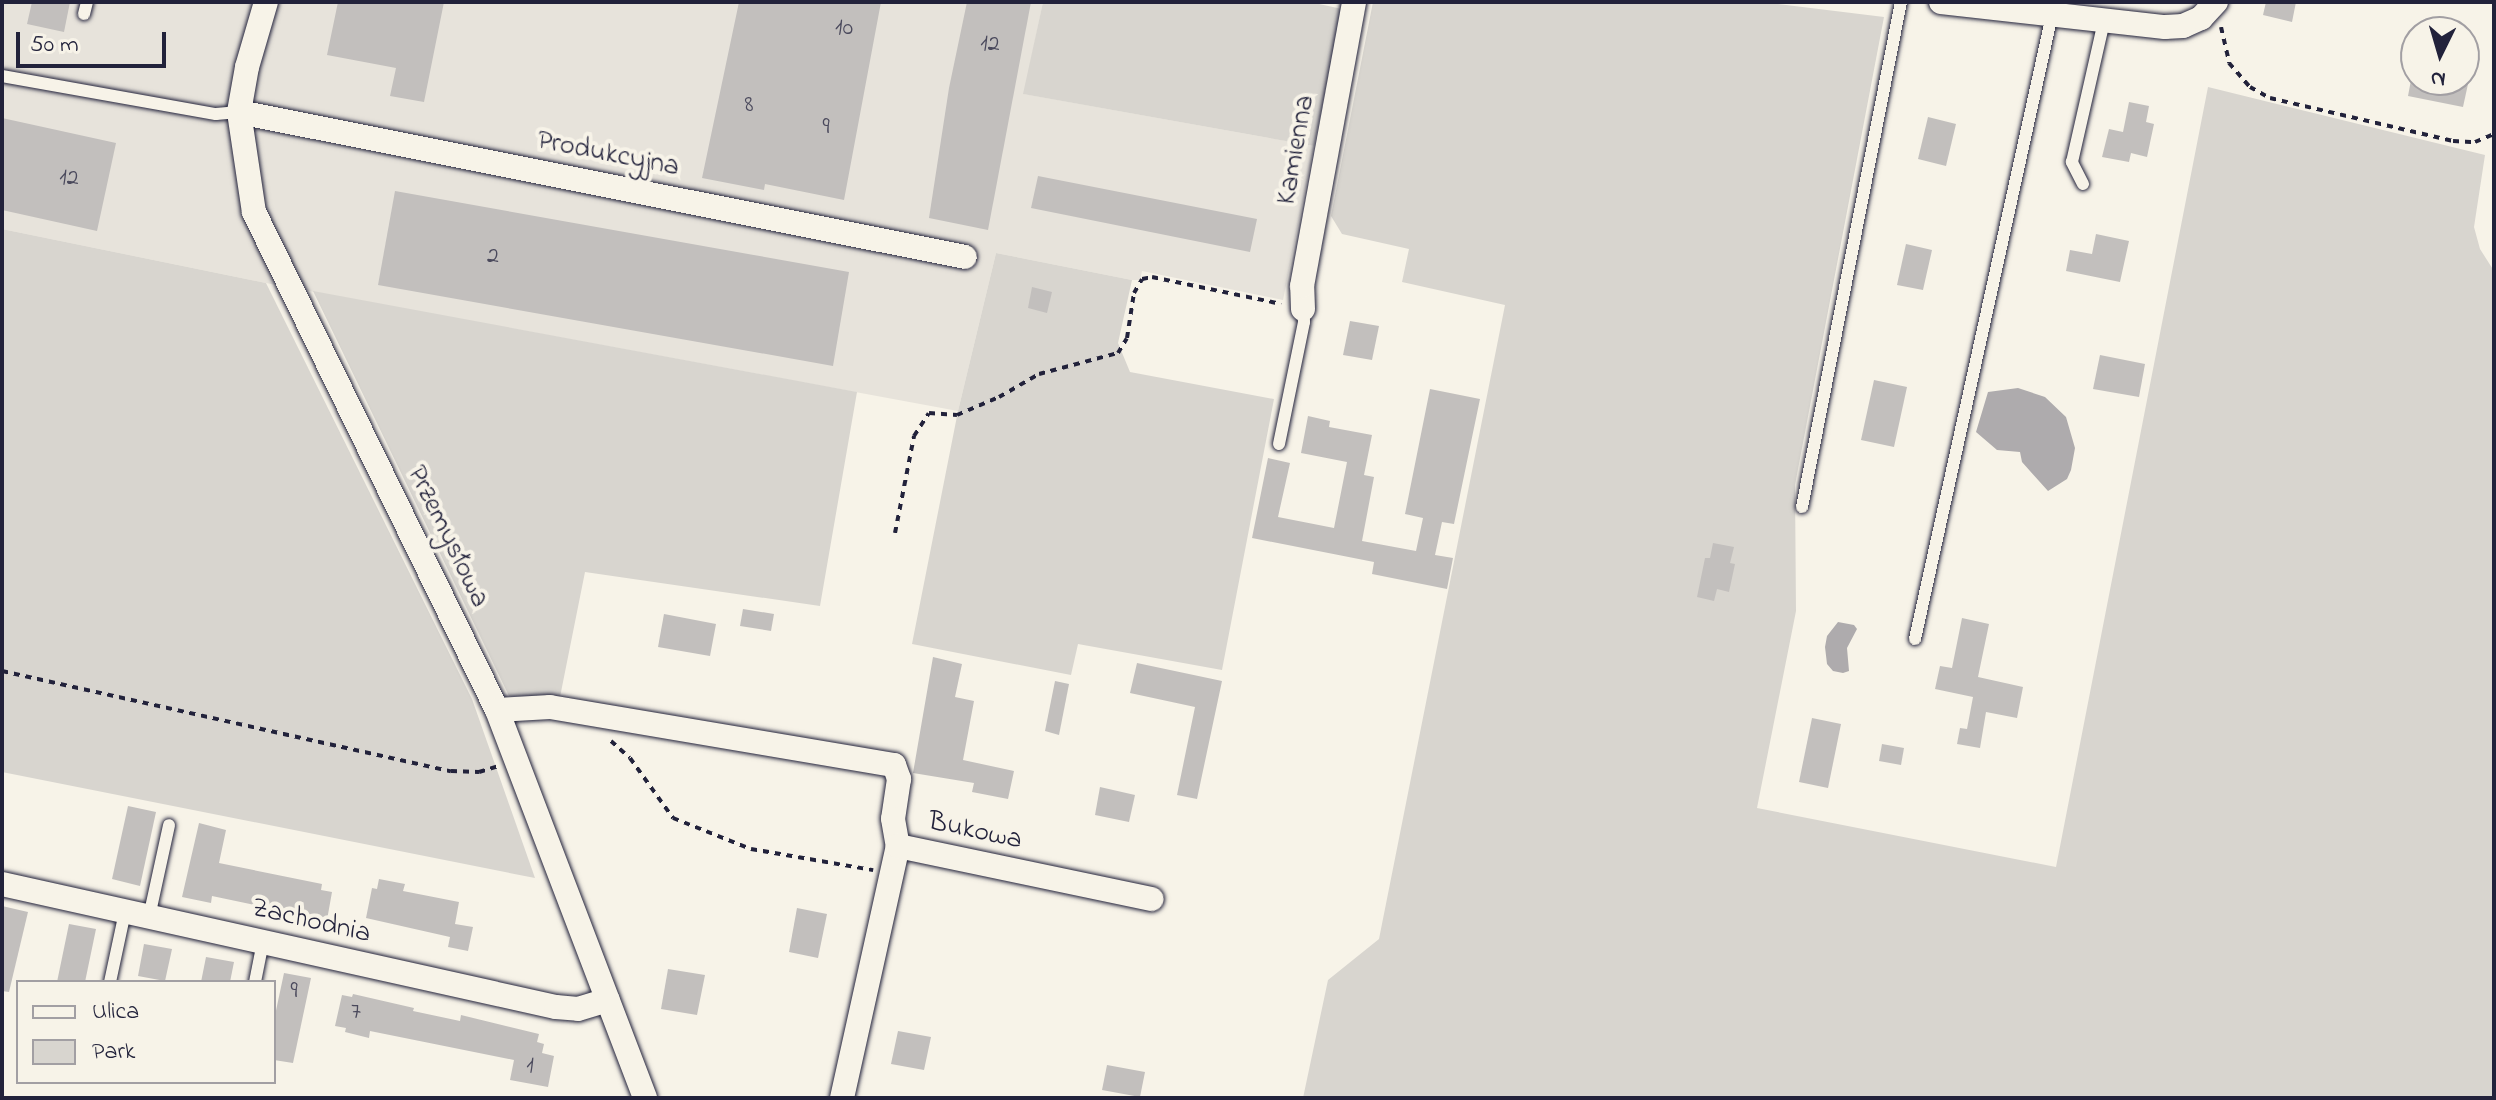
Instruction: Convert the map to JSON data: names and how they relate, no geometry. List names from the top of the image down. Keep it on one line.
{"streets":{"street":["Kamienna","Produkcyjna","Przemysłowa","Bukowa","Zachodnia"]},"crossings":[["Produkcyjna","Przemysłowa"],["Przemysłowa","Zachodnia"]],"house_numbers":["10","12","8","9","12","2","9","7","1"],"legend":["Ulica","Park"],"scale_bar":"50 m","north":"bottom"}
